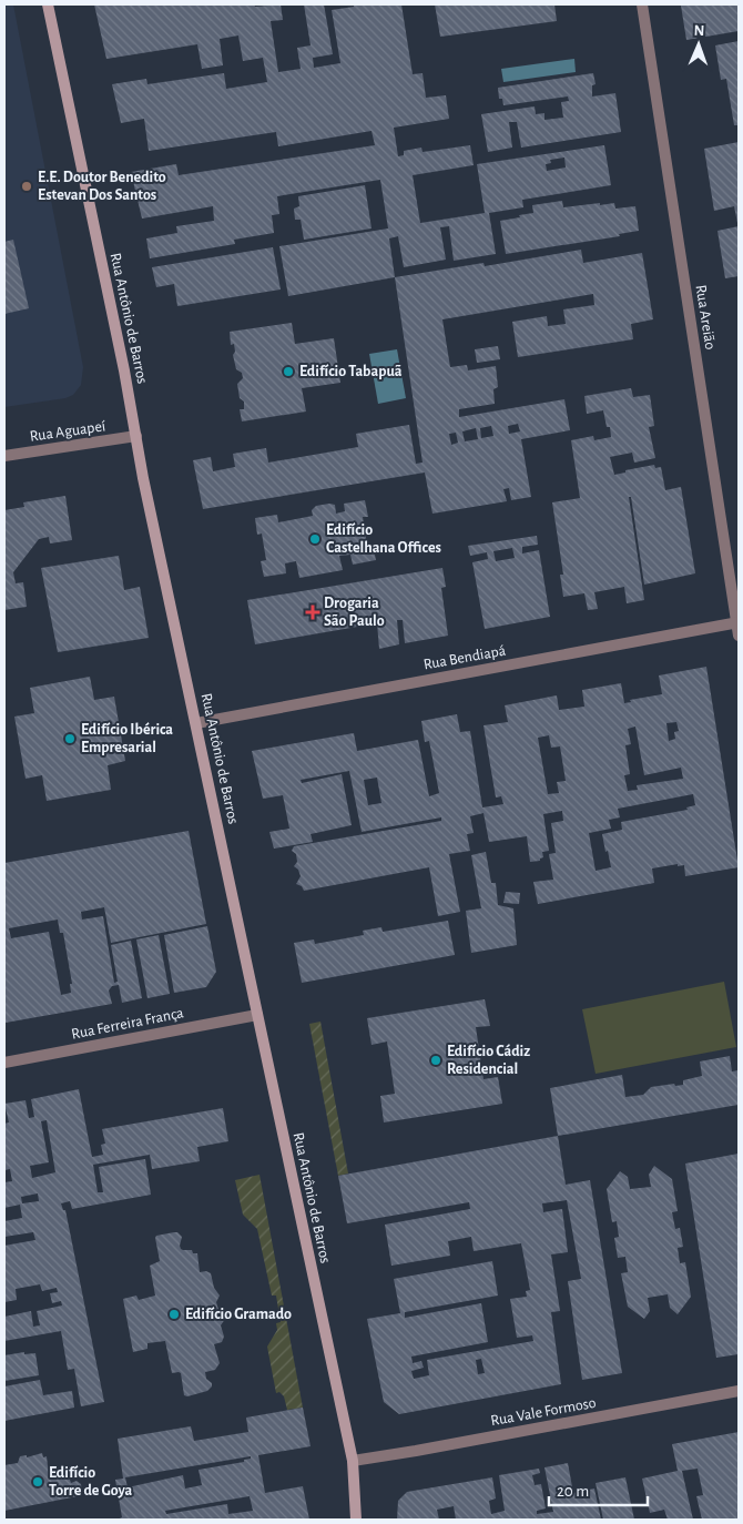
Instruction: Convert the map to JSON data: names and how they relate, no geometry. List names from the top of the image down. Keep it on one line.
{"streets":{"main road":["Rua Antônio de Barros"],"street":["Rua Areião","Rua Aguapeí","Rua Bendiapá","Rua Ferreira França","Rua Vale Formoso"]},"crossings":[["Rua Areião","Rua Bendiapá"],["Rua Antônio de Barros","Rua Aguapeí"],["Rua Antônio de Barros","Rua Bendiapá"],["Rua Antônio de Barros","Rua Ferreira França"],["Rua Antônio de Barros","Rua Vale Formoso"]],"places":{"other":["E.E. Doutor Benedito Estevan Dos Santos","Edifício Tabapuã","Edifício Castelhana Offices","Edifício Ibérica Empresarial","Edifício Cádiz Residencial","Edifício Gramado","Edifício Torre de Goya"],"health":["Drogaria São Paulo"]},"scale_bar":"20 m","north":"top"}
